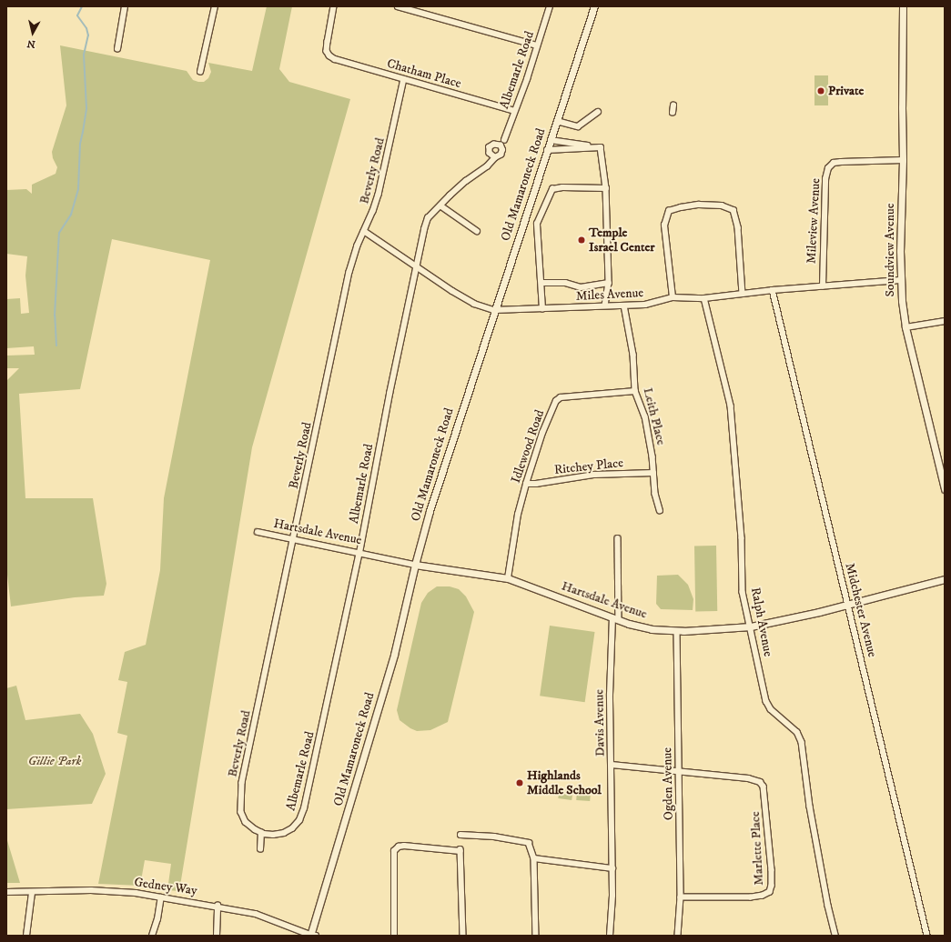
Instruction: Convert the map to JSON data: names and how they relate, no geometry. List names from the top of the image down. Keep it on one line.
{"streets":{"street":["Albemarle Road","Chatham Place","Beverly Road","Old Mamaroneck Road","Mileview Avenue","Soundview Avenue","Miles Avenue","Leith Place","Idlewood Road","Ritchey Place","Hartsdale Avenue","Midchester Avenue","Ralph Avenue","Davis Avenue","Ogden Avenue","Marlette Place","Gedney Way"]},"crossings":[["Albemarle Road","Chatham Place"],["Albemarle Road","Beverly Road"],["Albemarle Road","Miles Avenue"],["Albemarle Road","Hartsdale Avenue"],["Chatham Place","Beverly Road"],["Beverly Road","Miles Avenue"],["Beverly Road","Hartsdale Avenue"],["Old Mamaroneck Road","Miles Avenue"],["Old Mamaroneck Road","Hartsdale Avenue"],["Old Mamaroneck Road","Gedney Way"],["Mileview Avenue","Soundview Avenue"],["Mileview Avenue","Miles Avenue"],["Soundview Avenue","Miles Avenue"],["Miles Avenue","Leith Place"],["Miles Avenue","Midchester Avenue"],["Miles Avenue","Ralph Avenue"],["Leith Place","Idlewood Road"],["Leith Place","Ritchey Place"],["Idlewood Road","Ritchey Place"],["Idlewood Road","Hartsdale Avenue"],["Hartsdale Avenue","Midchester Avenue"],["Hartsdale Avenue","Ralph Avenue"],["Hartsdale Avenue","Davis Avenue"],["Hartsdale Avenue","Ogden Avenue"],["Ogden Avenue","Marlette Place"]],"parks":["Gillie Park"],"places":["Private","Temple Israel Center","Highlands Middle School"],"north":"bottom"}
